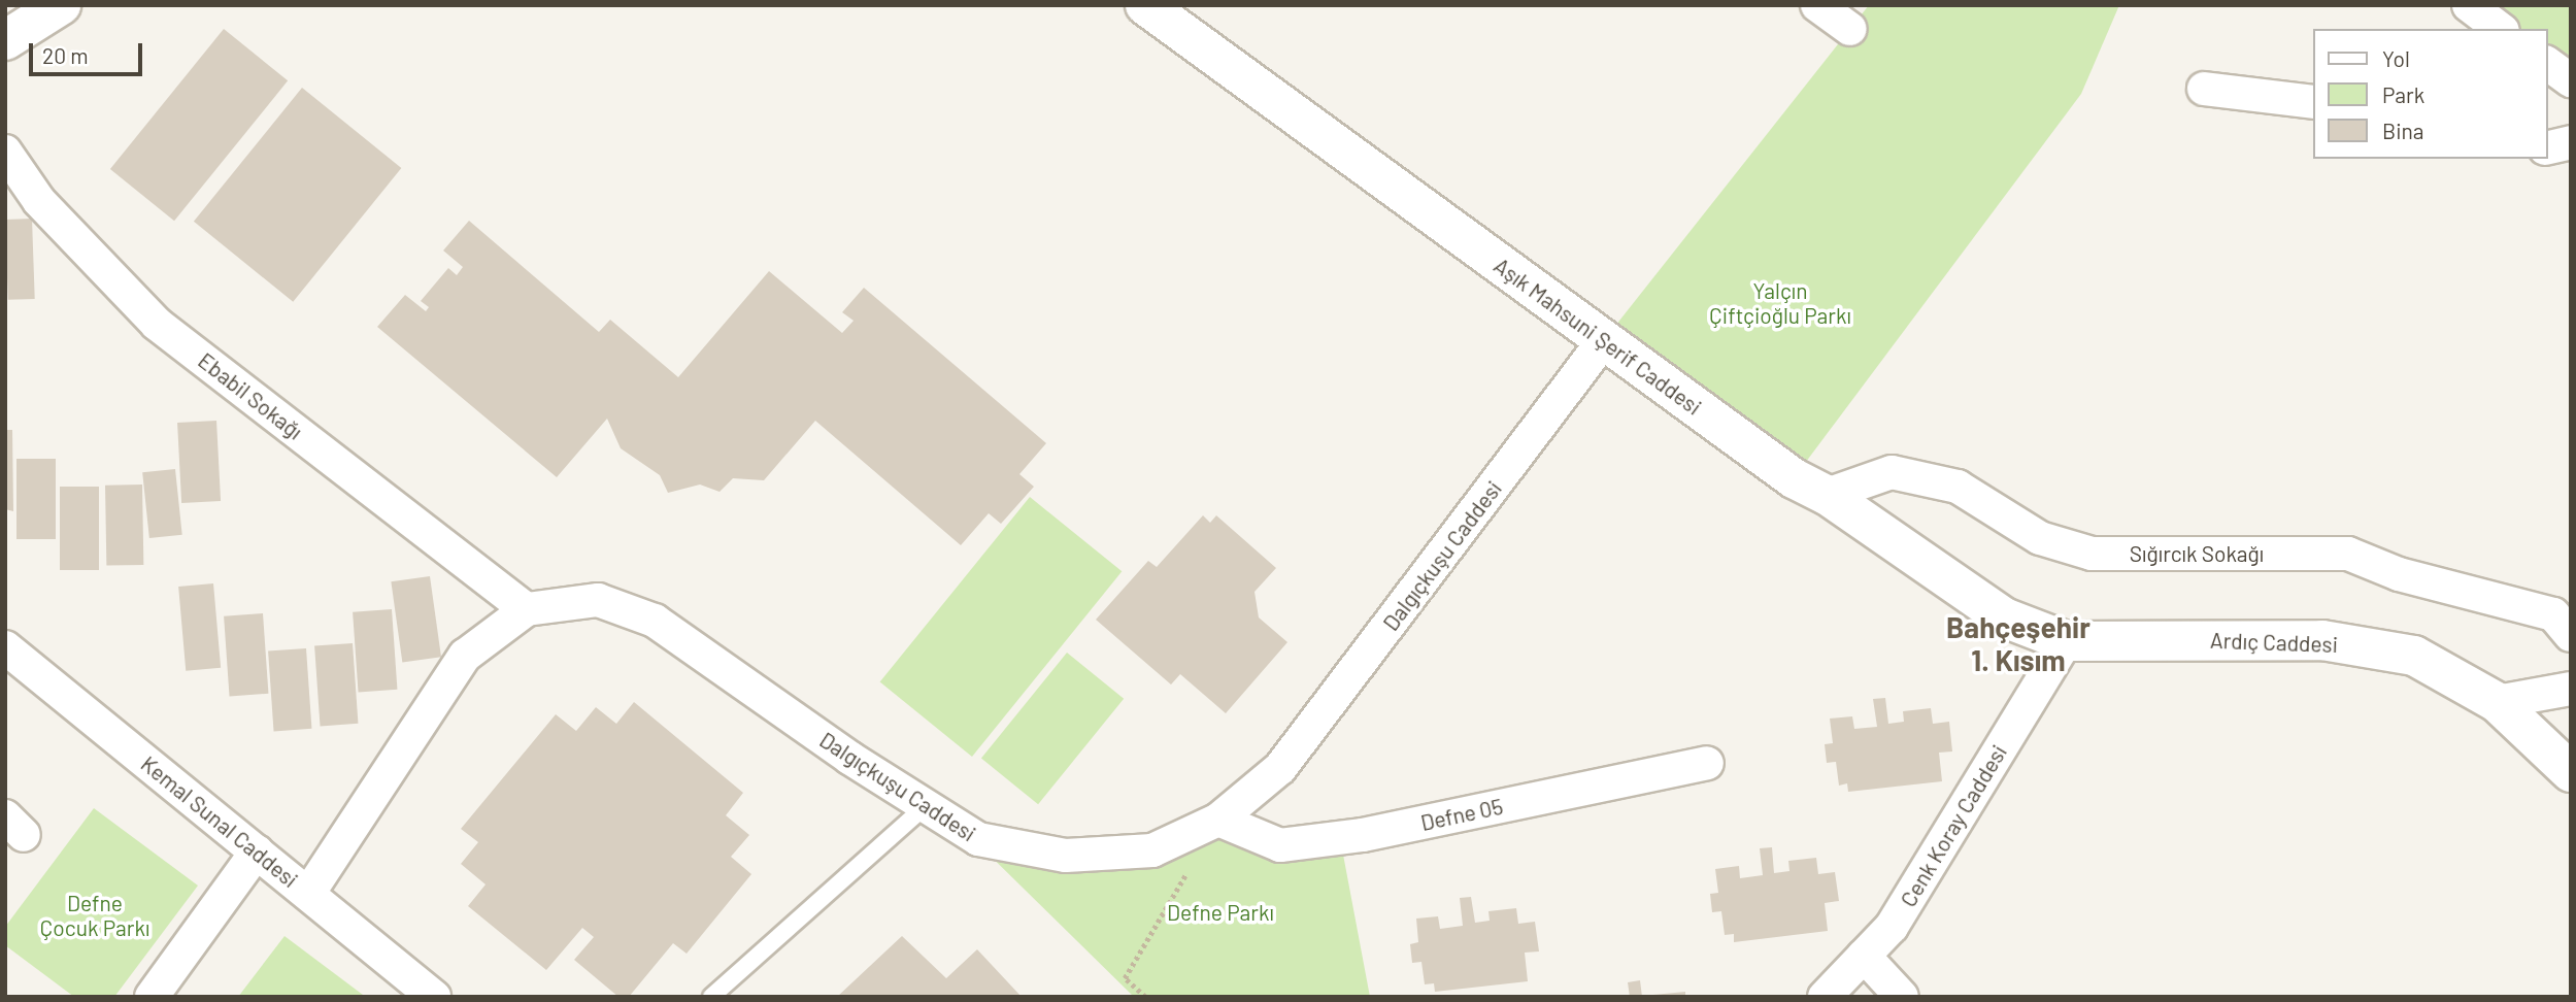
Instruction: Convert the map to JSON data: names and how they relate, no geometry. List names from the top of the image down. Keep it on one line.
{"streets":{"street":["Aşık Mahsuni Şerif Caddesi","Ebabil Sokağı","Sığırcık Sokağı","Dalgıçkuşu Caddesi","Ardıç Caddesi","Defne 05","Kemal Sunal Caddesi","Cenk Koray Caddesi"]},"crossings":[["Aşık Mahsuni Şerif Caddesi","Sığırcık Sokağı"],["Aşık Mahsuni Şerif Caddesi","Dalgıçkuşu Caddesi"],["Aşık Mahsuni Şerif Caddesi","Ardıç Caddesi"],["Aşık Mahsuni Şerif Caddesi","Cenk Koray Caddesi"],["Ebabil Sokağı","Dalgıçkuşu Caddesi"],["Dalgıçkuşu Caddesi","Defne 05"],["Dalgıçkuşu Caddesi","Kemal Sunal Caddesi"],["Ardıç Caddesi","Cenk Koray Caddesi"]],"districts":["Bahçeşehir 1. Kısım"],"parks":["Yalçın Çiftçioğlu Parkı","Defne Çocuk Parkı","Defne Parkı"],"legend":["Yol","Park","Bina"],"scale_bar":"20 m"}
